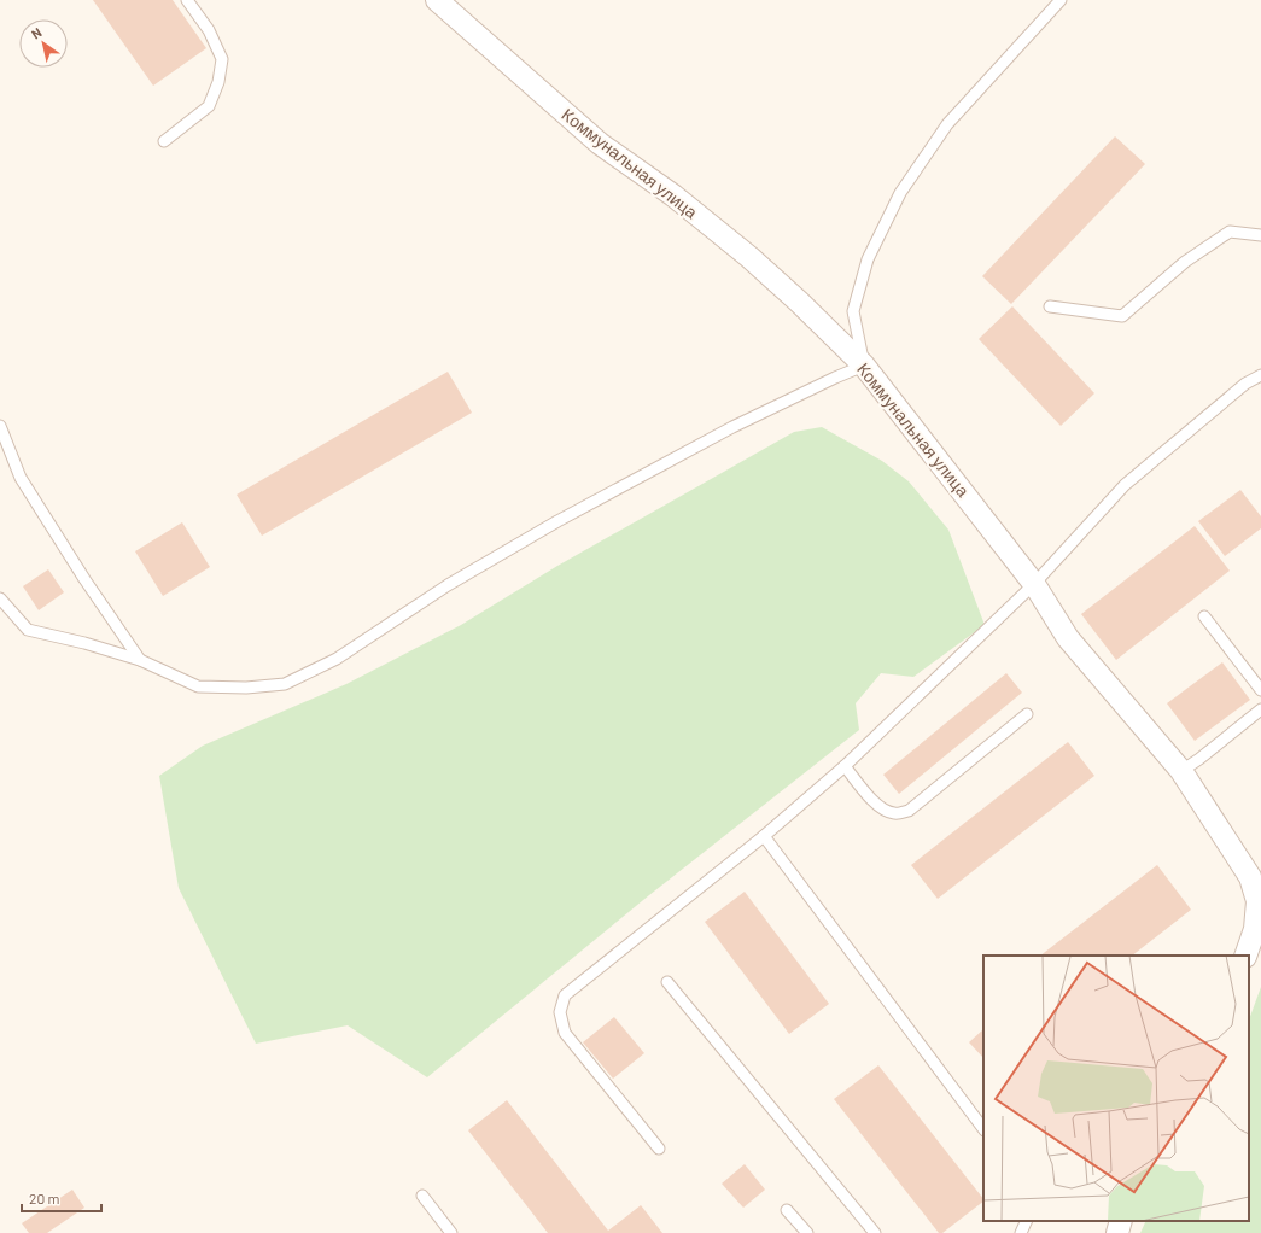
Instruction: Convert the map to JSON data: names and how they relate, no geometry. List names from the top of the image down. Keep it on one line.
{"streets":{"street":["Коммунальная улица"]},"scale_bar":"20 m","north":"top left"}
